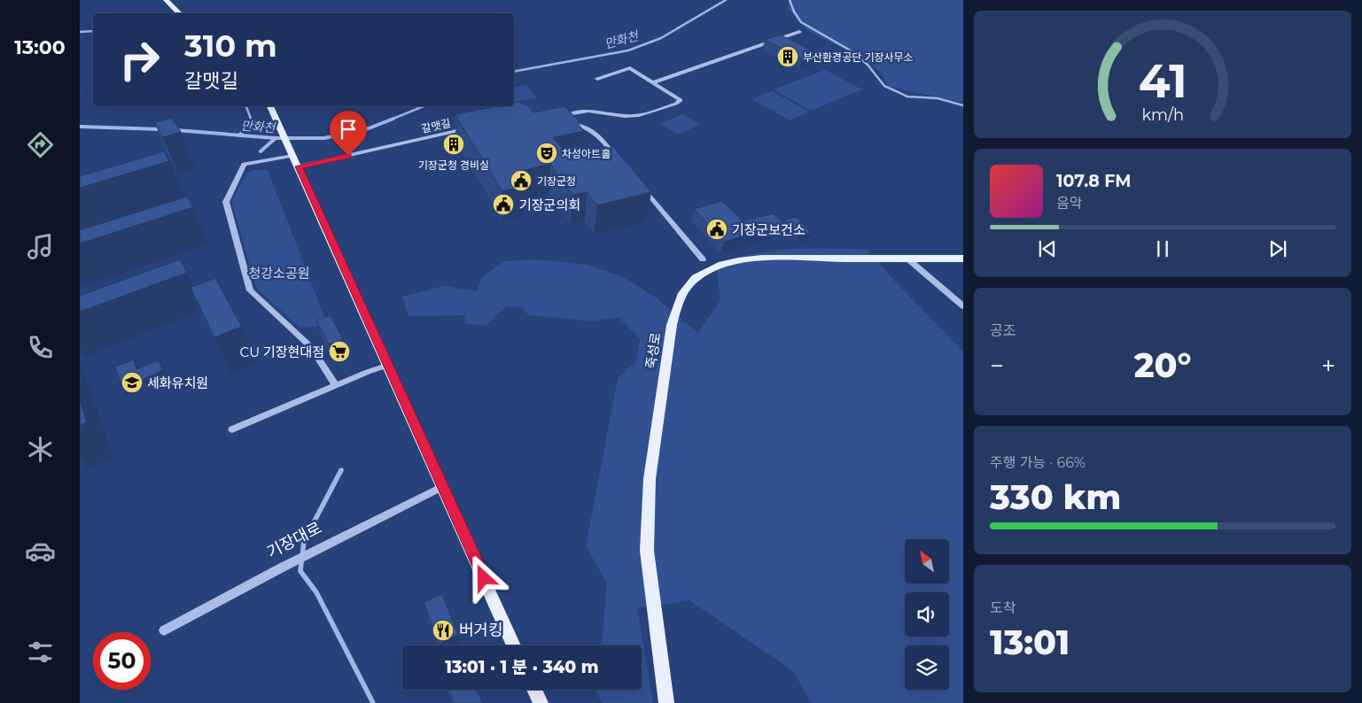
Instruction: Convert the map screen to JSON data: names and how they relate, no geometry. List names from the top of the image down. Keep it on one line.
{"streets":{"main road":["죽성로"],"street":["갈맷길","기장대로"]},"water":["만화천"],"parks":["청강소공원"],"places":{"building":["부산환경공단 기장사무소","기장군청 경비실"],"theatre":["차성아트홀"],"public building":["기장군청","기장군의회","기장군보건소"],"supermarket":["CU 기장현대점"],"school or university":["세화유치원"],"restaurant":["버거킹"]},"north":"top left","page":{"tabs":"13:00","turn":["310 m","갈맷길"],"song":["107.8 FM","음악"],"tile":["공조",["주행 가능 · 66%","330 km"],["도착","13:01"]],"heat":["−","20°","+"],"limit":"50","trip":"13:01 · 1 분 · 340 m","gauge":["41","km/h"]}}
